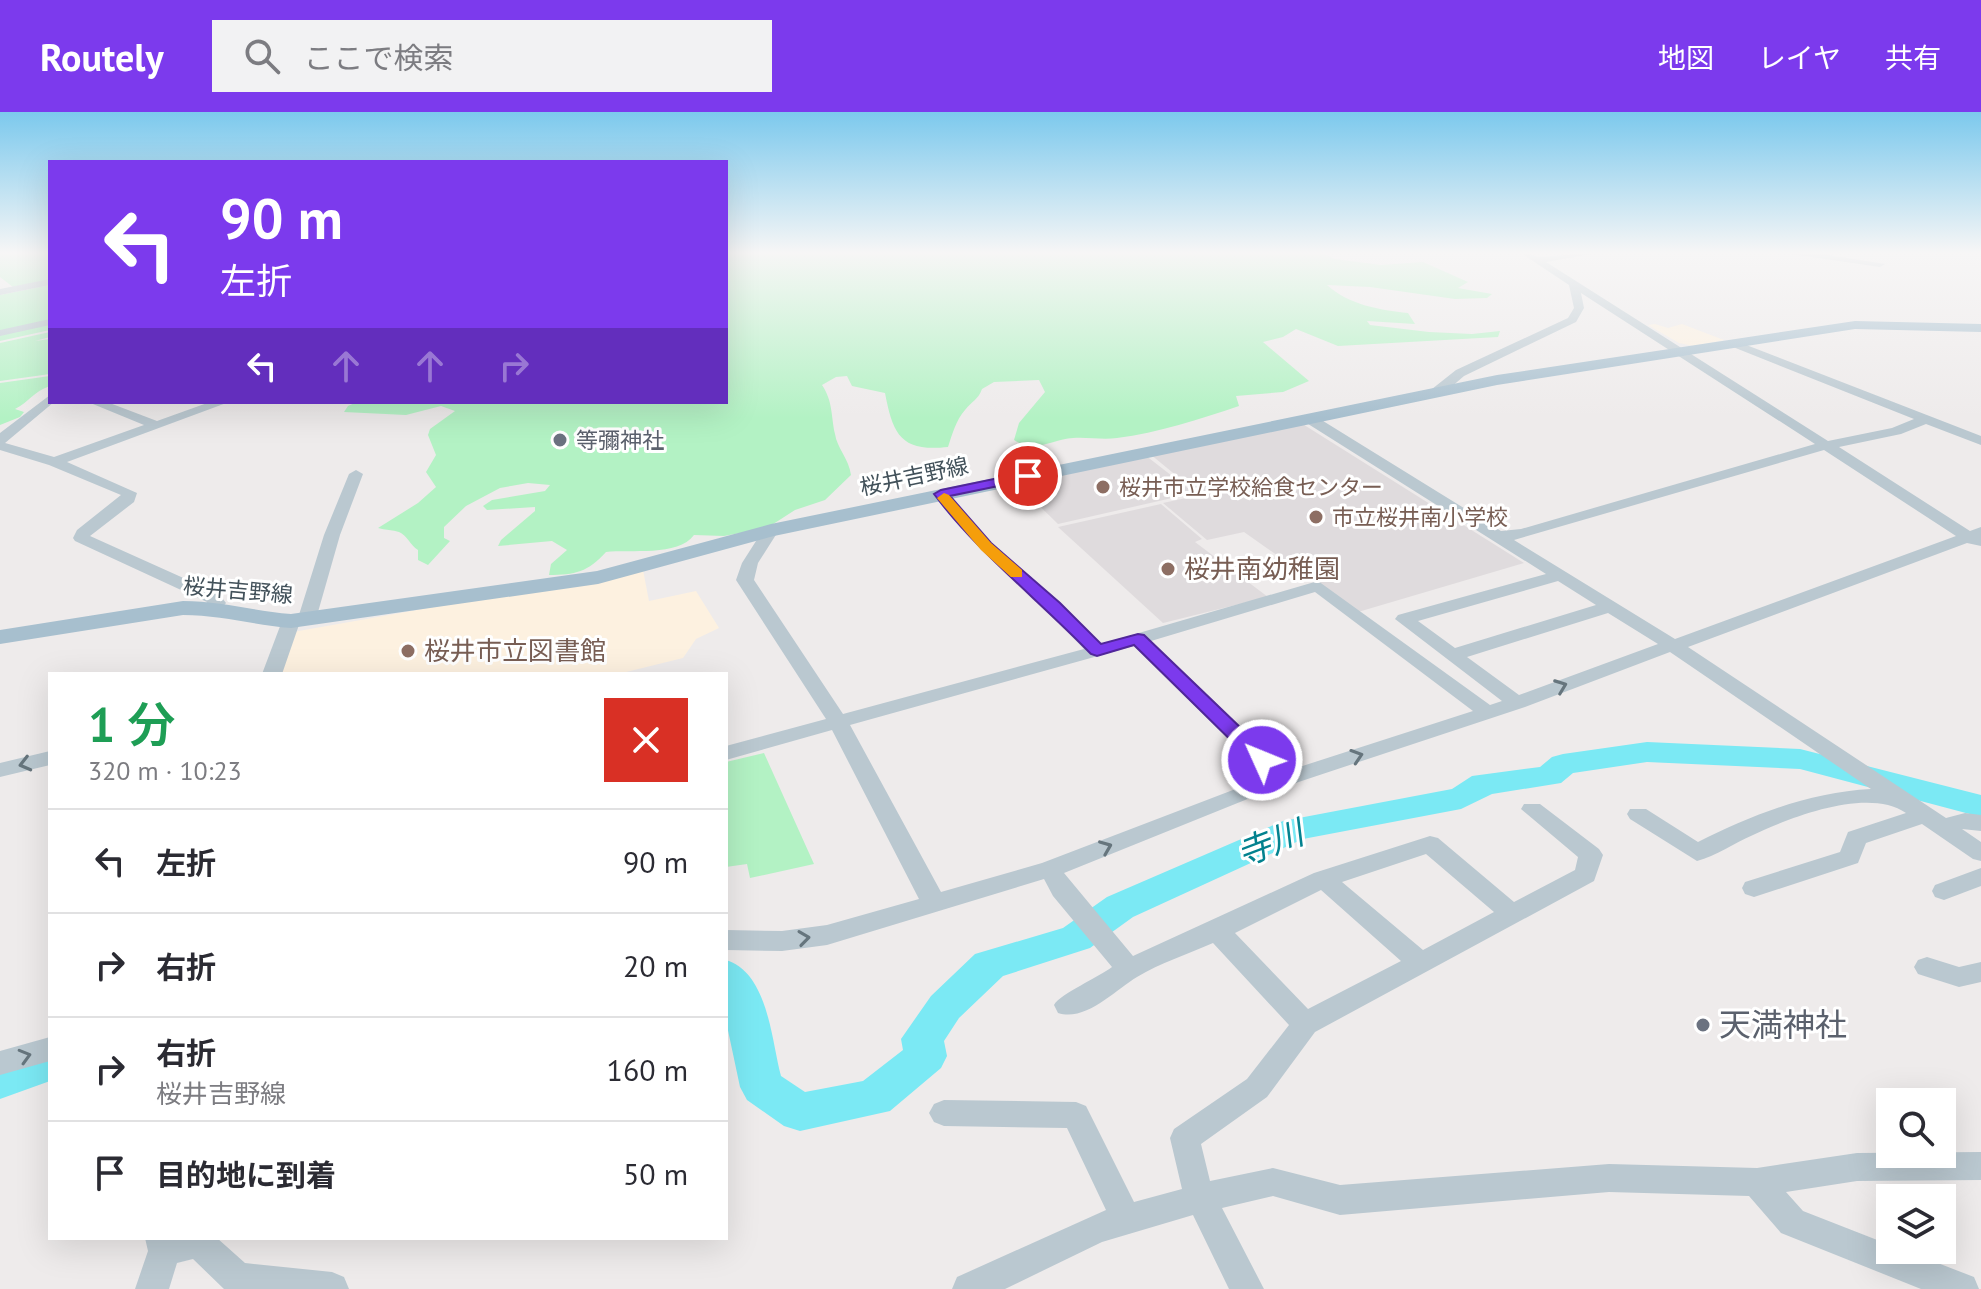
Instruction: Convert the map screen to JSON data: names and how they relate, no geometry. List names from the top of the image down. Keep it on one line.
{"streets":{"main road":["桜井吉野線"]},"water":["寺川"],"places":["等彌神社","桜井市立学校給食センター","市立桜井南小学校","桜井南幼稚園","桜井市立図書館","天満神社"],"page":{"header":"Routely","search":"ここで検索","nav":["地図","レイヤ","共有"],"turn":["90 m","左折"],"heading":["1 分","320 m · 10:23"],"list":[{"name":"左折","value":"90 m"},{"name":"右折","value":"20 m"},{"name":"右折","note":"桜井吉野線","value":"160 m"},{"name":"目的地に到着","value":"50 m"}]}}
